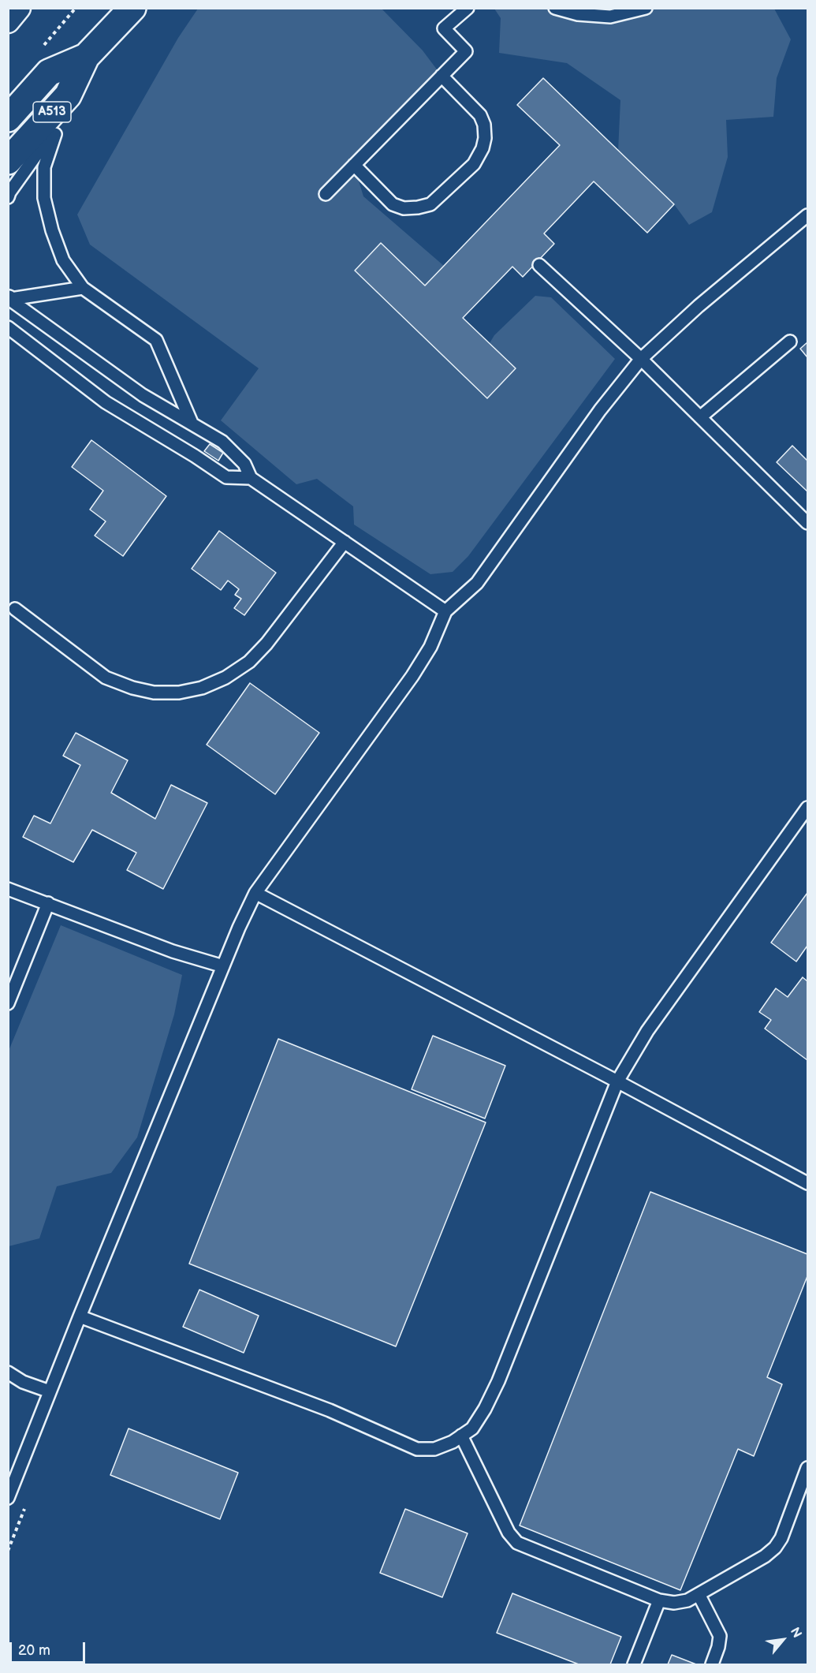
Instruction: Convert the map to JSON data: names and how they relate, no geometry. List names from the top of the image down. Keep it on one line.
{"streets":{"highway":["A513"]},"scale_bar":"20 m","north":"top right"}
